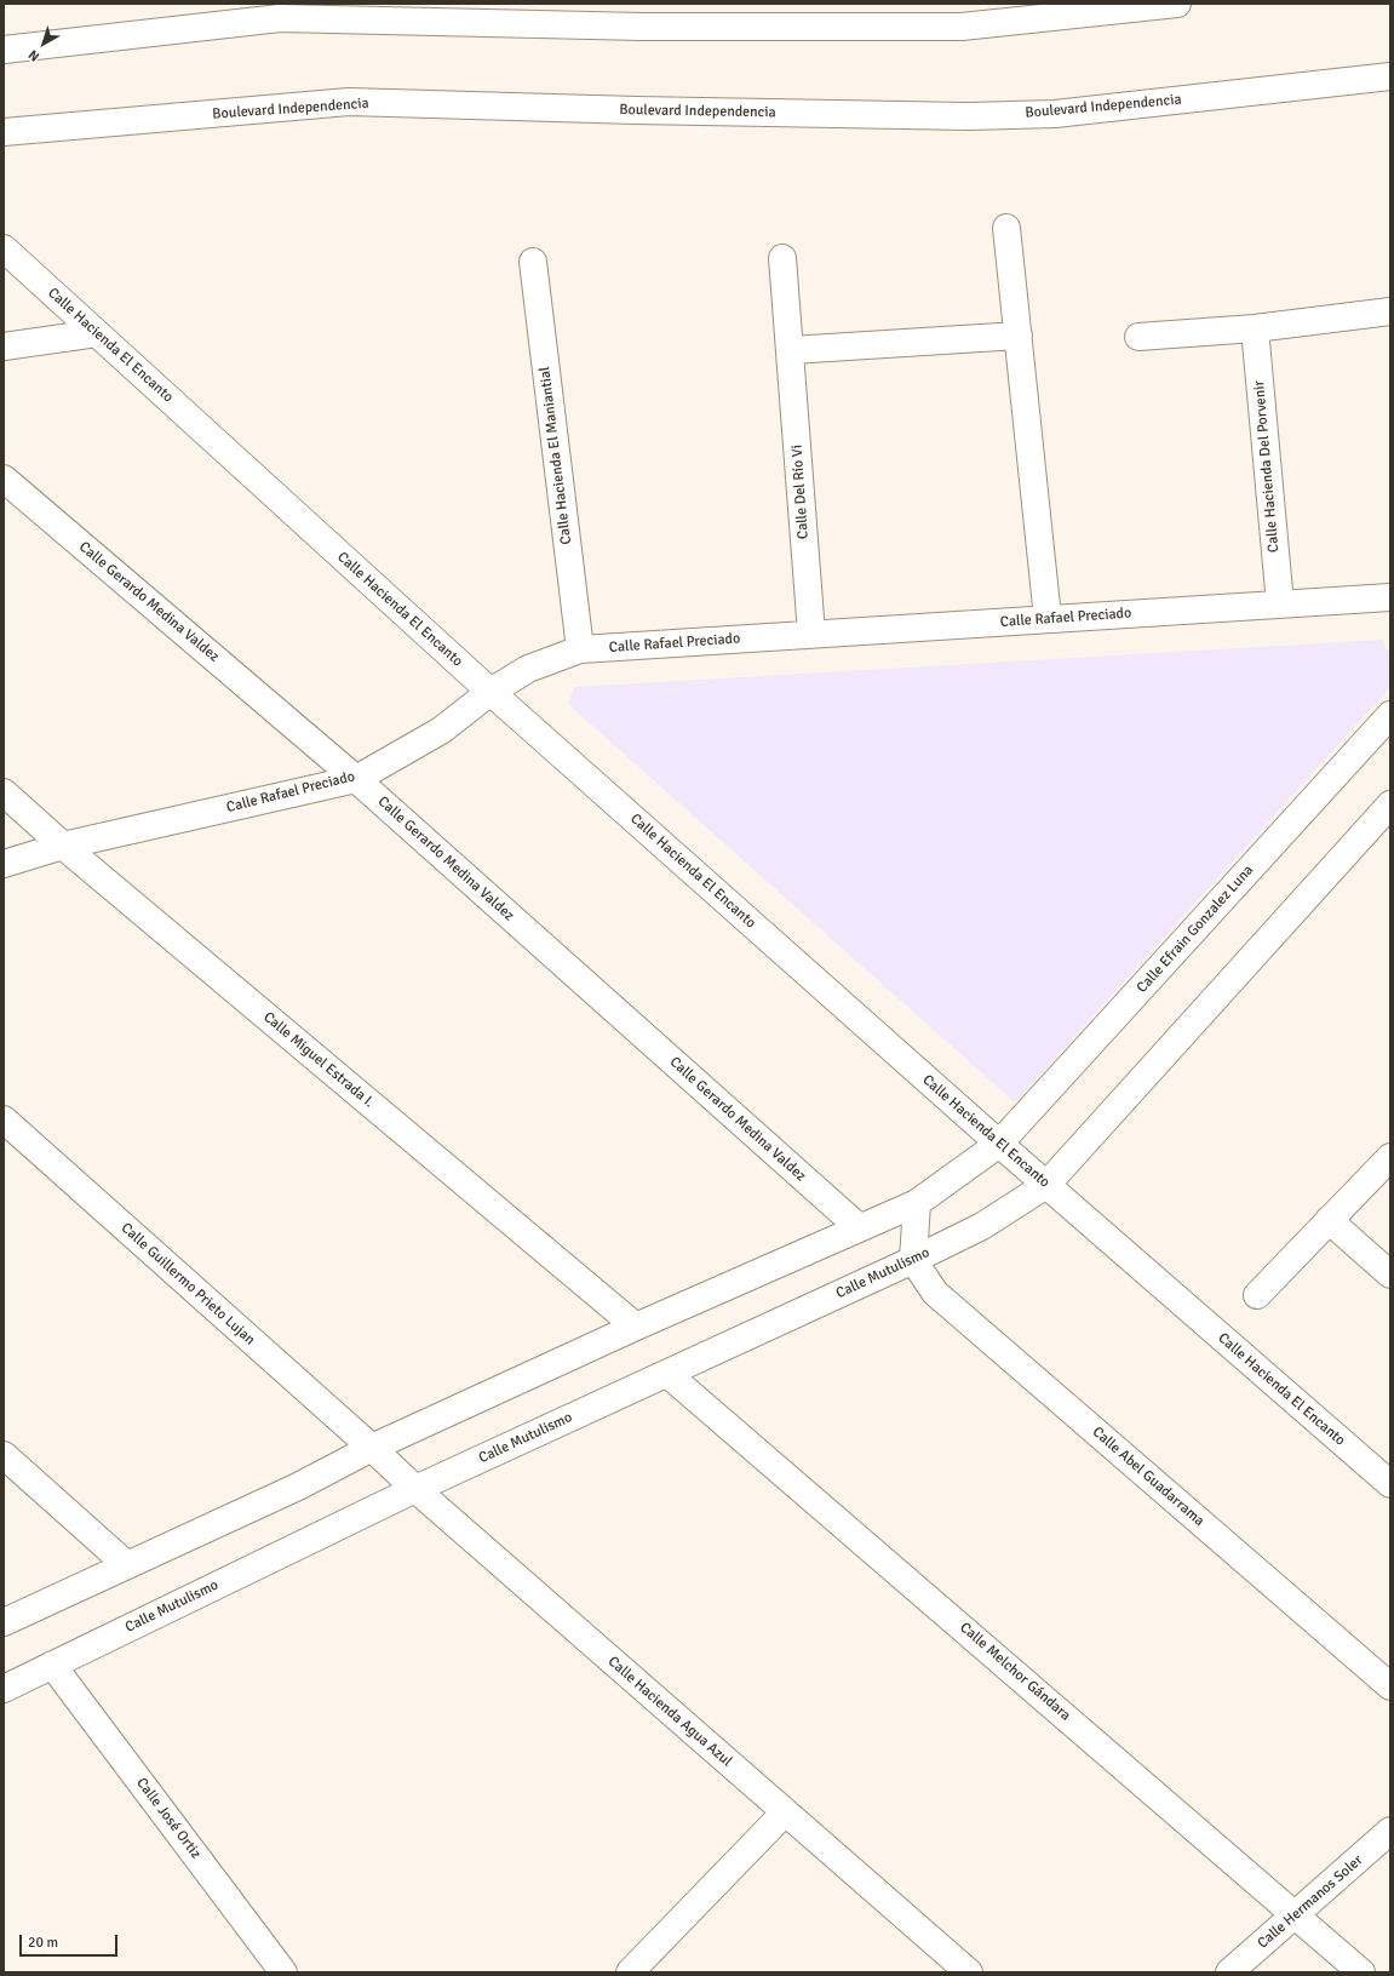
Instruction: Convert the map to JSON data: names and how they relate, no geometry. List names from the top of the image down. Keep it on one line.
{"streets":{"street":["Boulevard Independencia","Calle Hacienda El Encanto","Calle Hacienda El Maniantial","Calle Hacienda Del Porvenir","Calle Del Río Vi","Calle Gerardo Medina Valdez","Calle Rafael Preciado","Calle Efrain Gonzalez Luna","Calle Miguel Estrada I.","Calle Mutulismo","Calle Guillermo Prieto Lujan","Calle Abel Guadarrama","Calle Melchor Gándara","Calle Hacienda Agua Azul","Calle José Ortiz","Calle Hermanos Soler"]},"crossings":[["Calle Hacienda El Encanto","Calle Rafael Preciado"],["Calle Hacienda El Encanto","Calle Efrain Gonzalez Luna"],["Calle Hacienda El Encanto","Calle Mutulismo"],["Calle Hacienda El Maniantial","Calle Rafael Preciado"],["Calle Hacienda Del Porvenir","Calle Rafael Preciado"],["Calle Del Río Vi","Calle Rafael Preciado"],["Calle Gerardo Medina Valdez","Calle Rafael Preciado"],["Calle Rafael Preciado","Calle Miguel Estrada I."],["Calle Mutulismo","Calle Abel Guadarrama"],["Calle Mutulismo","Calle Melchor Gándara"],["Calle Mutulismo","Calle Hacienda Agua Azul"],["Calle Mutulismo","Calle José Ortiz"],["Calle Guillermo Prieto Lujan","Calle Hacienda Agua Azul"],["Calle Melchor Gándara","Calle Hermanos Soler"]],"scale_bar":"20 m","north":"bottom left"}
